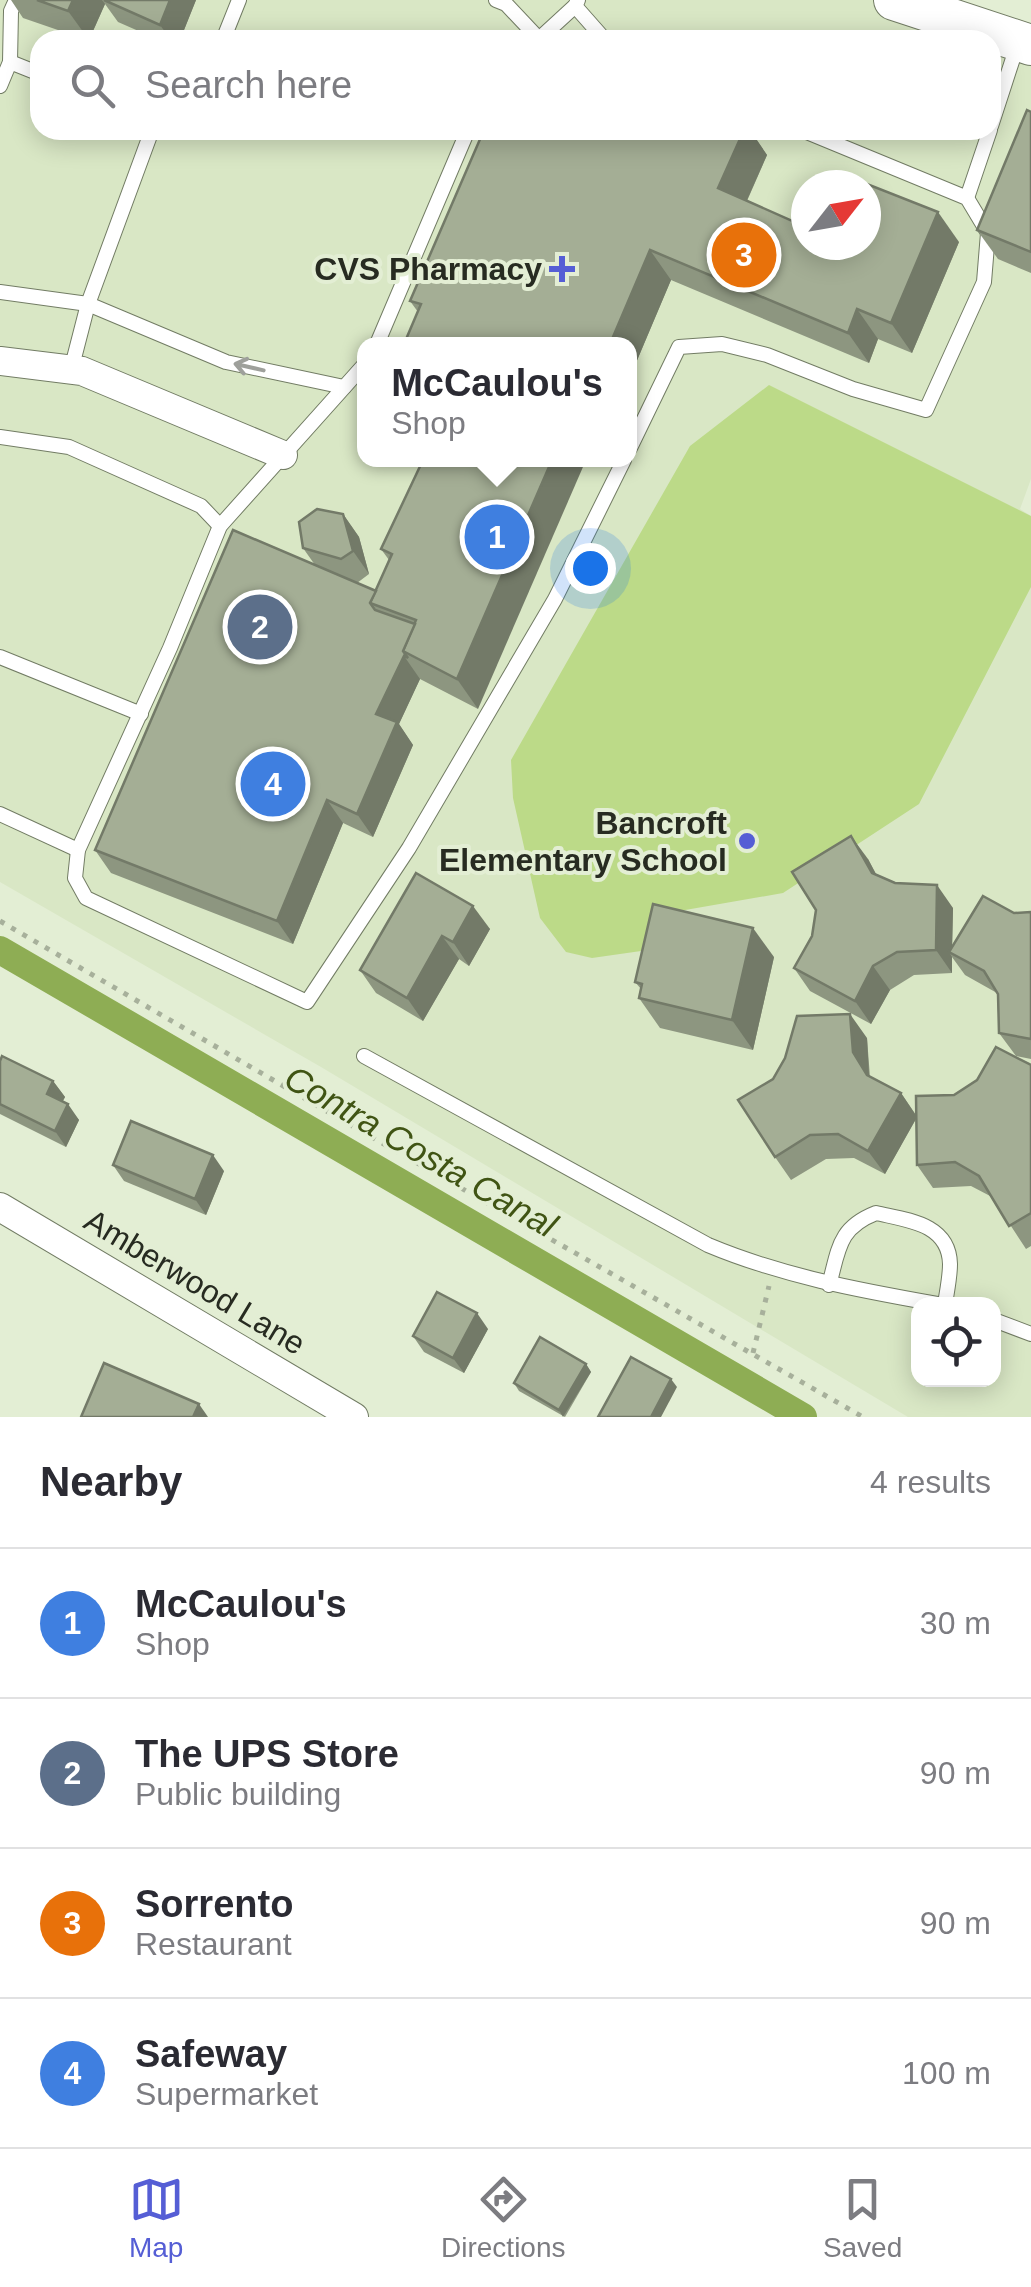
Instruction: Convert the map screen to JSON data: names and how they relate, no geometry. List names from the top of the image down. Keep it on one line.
{"streets":{"street":["Amberwood Lane"]},"water":["Contra Costa Canal"],"places":{"health":["CVS Pharmacy"],"other":["Bancroft Elementary School"]},"north":"top right","page":{"search":"Search here","pins":["3","1","2","4"],"popup":["McCaulou's","Shop"],"heading":["Nearby","4 results"],"list":[{"mark":"1","name":"McCaulou's","note":"Shop","value":"30 m"},{"mark":"2","name":"The UPS Store","note":"Public building","value":"90 m"},{"mark":"3","name":"Sorrento","note":"Restaurant","value":"90 m"},{"mark":"4","name":"Safeway","note":"Supermarket","value":"100 m"}],"nav":["Map","Directions","Saved"]}}
